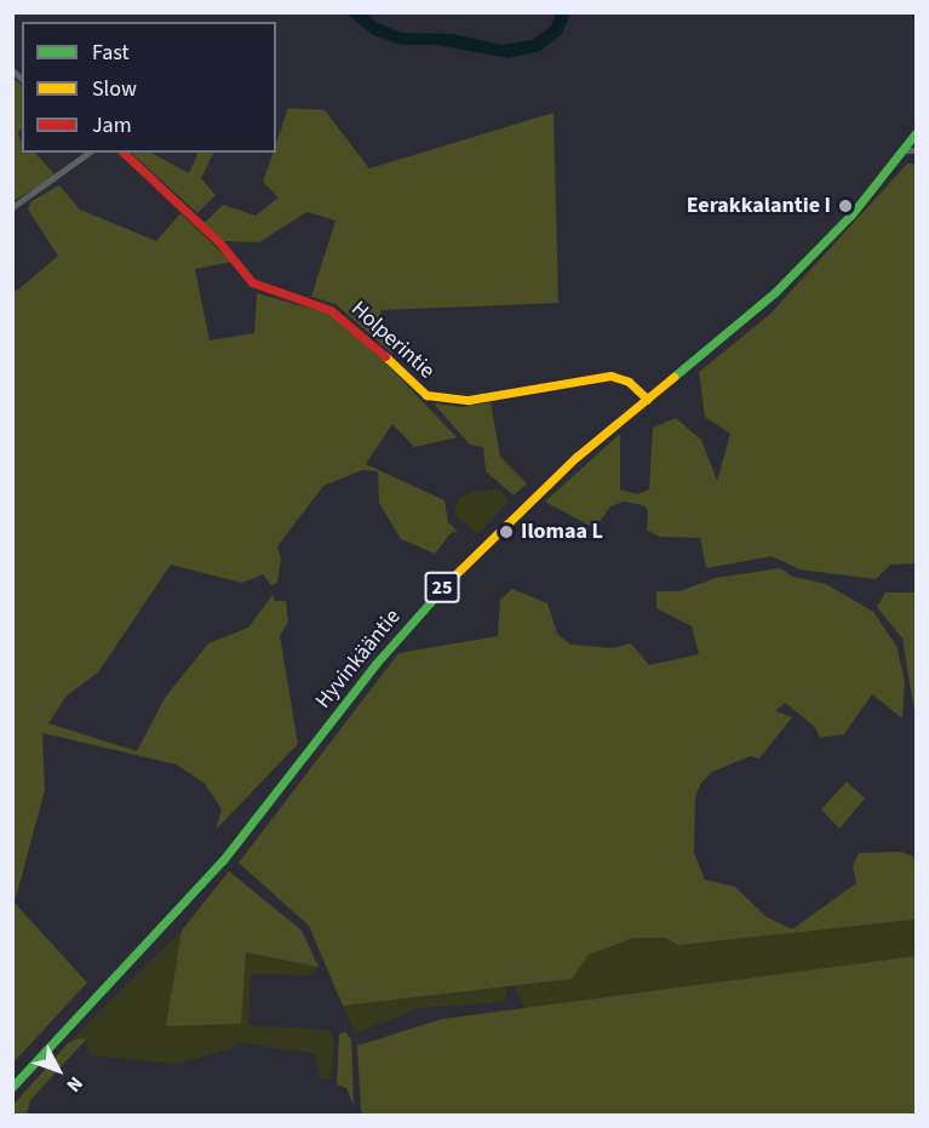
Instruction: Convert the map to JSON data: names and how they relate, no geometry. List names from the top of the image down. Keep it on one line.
{"streets":{"main road":["Holperintie","25","Hyvinkääntie"]},"crossings":[["Holperintie","Hyvinkääntie"]],"places":["Eerakkalantie I","Ilomaa L"],"legend":["Fast","Slow","Jam"],"north":"bottom right"}
